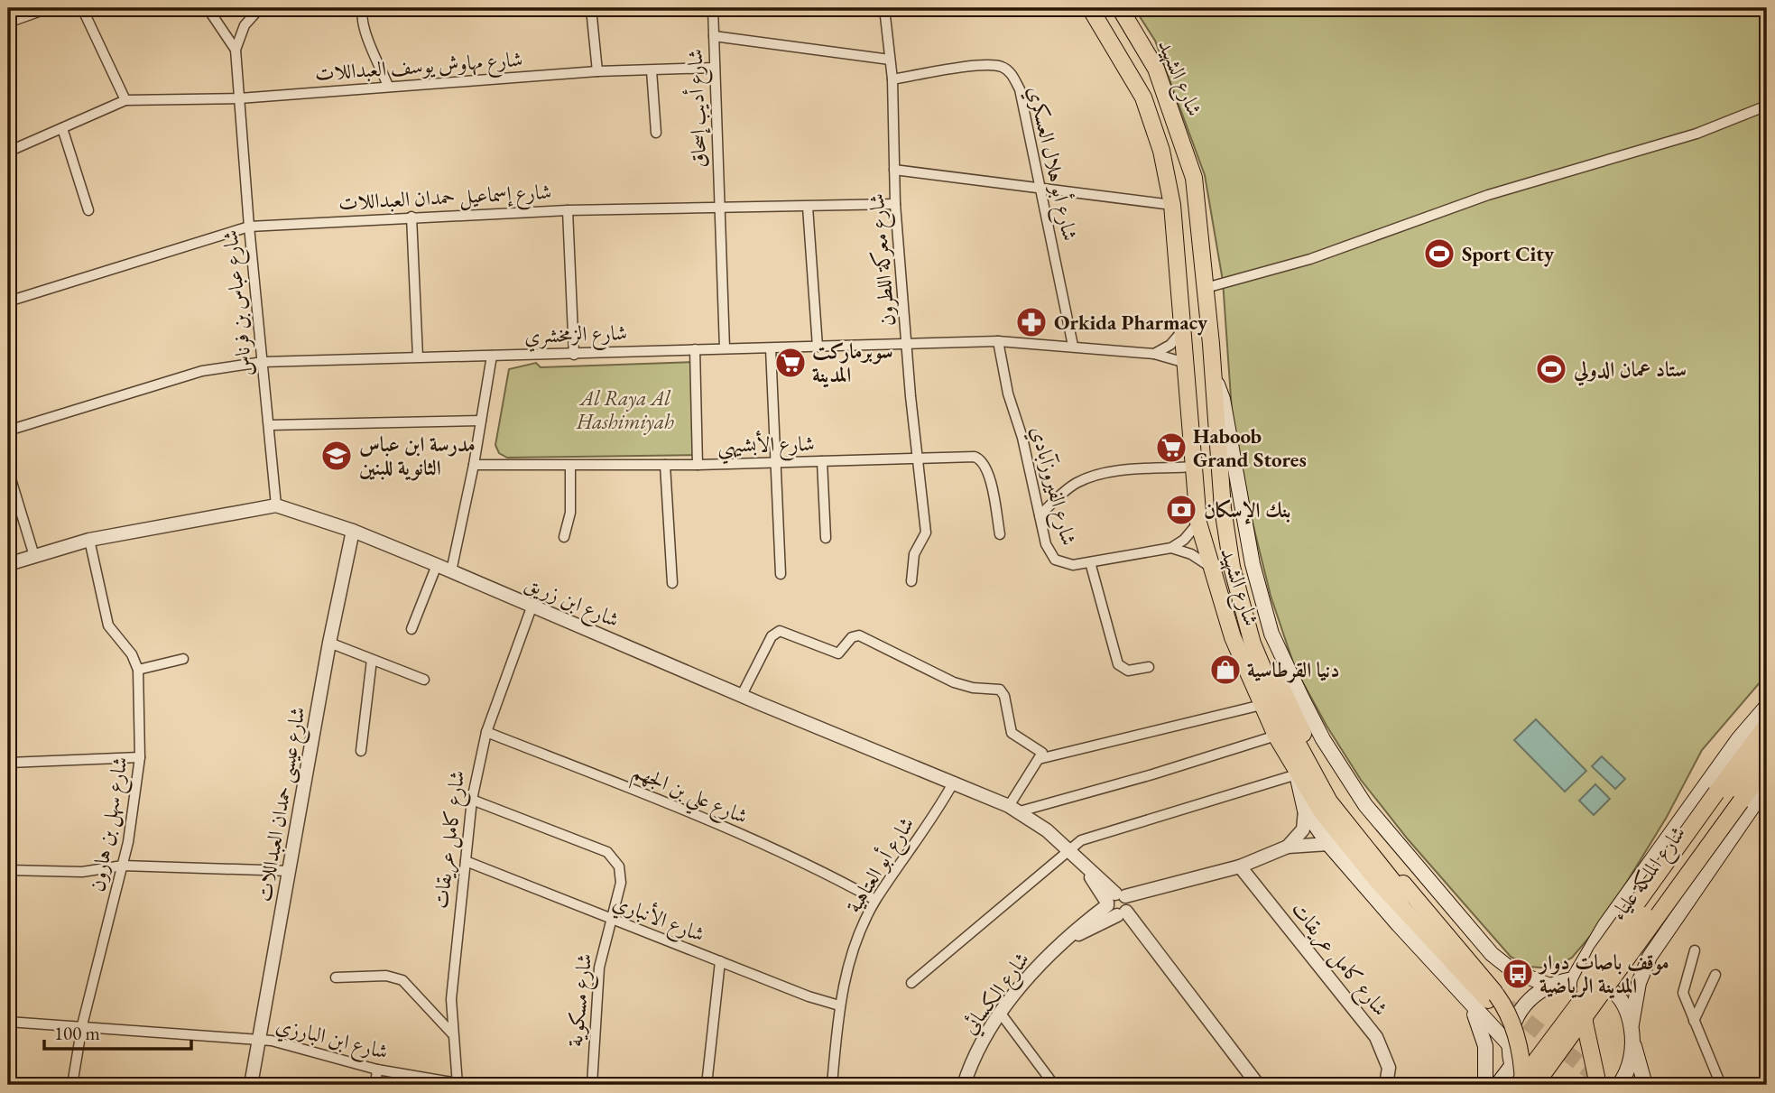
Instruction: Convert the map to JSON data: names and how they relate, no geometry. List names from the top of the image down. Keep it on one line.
{"streets":{"main road":["شارع الشهيد","شارع الملكة علياء"],"street":["شارع مهاوش يوسف العبداللات","شارع أديب إسحاق","شارع أبو هلال العسكري","شارع إسماعيل حمدان العبداللات","شارع معركة اللطرون","شارع عباس بن فرناس","شارع الزمخشري","شارع الأبشيهي","شارع الفيروزآبادي","شارع ابن زريق","شارع علي بن الجهم","شارع عيسى حمدان العبداللات","شارع سهل بن هارون","شارع كامل عريقات","شارع أبو العتاهية","شارع الأنباري","شارع الكسائي","شارع مسكوية","شارع ابن البارزي"]},"crossings":[["شارع مهاوش يوسف العبداللات","شارع أديب إسحاق"],["شارع مهاوش يوسف العبداللات","شارع عباس بن فرناس"],["شارع الشهيد","شارع الزمخشري"],["شارع أديب إسحاق","شارع إسماعيل حمدان العبداللات"],["شارع أديب إسحاق","شارع الزمخشري"],["شارع أبو هلال العسكري","شارع معركة اللطرون"],["شارع أبو هلال العسكري","شارع الزمخشري"],["شارع إسماعيل حمدان العبداللات","شارع معركة اللطرون"],["شارع إسماعيل حمدان العبداللات","شارع عباس بن فرناس"],["شارع معركة اللطرون","شارع الزمخشري"],["شارع معركة اللطرون","شارع الأبشيهي"],["شارع عباس بن فرناس","شارع الزمخشري"],["شارع عباس بن فرناس","شارع ابن زريق"],["شارع الزمخشري","شارع الفيروزآبادي"],["شارع ابن زريق","شارع عيسى حمدان العبداللات"],["شارع ابن زريق","شارع سهل بن هارون"],["شارع ابن زريق","شارع كامل عريقات"],["شارع ابن زريق","شارع أبو العتاهية"],["شارع ابن زريق","شارع الكسائي"],["شارع علي بن الجهم","شارع كامل عريقات"],["شارع علي بن الجهم","شارع أبو العتاهية"],["شارع عيسى حمدان العبداللات","شارع ابن البارزي"],["شارع سهل بن هارون","شارع ابن البارزي"],["شارع كامل عريقات","شارع الأنباري"],["شارع كامل عريقات","شارع الكسائي"],["شارع كامل عريقات","شارع مسكوية"],["شارع كامل عريقات","شارع ابن البارزي"],["شارع أبو العتاهية","شارع الأنباري"],["شارع الأنباري","شارع مسكوية"]],"parks":["Al Raya Al Hashimiyah"],"places":{"sports":["Sport City","ستاد عمان الدولي"],"pharmacy":["Orkida Pharmacy"],"supermarket":["سوبرماركت المدينة","Haboob Grand Stores"],"school or university":["مدرسة ابن عباس الثانوية للبنين"],"bank":["بنك الإسكان"],"shop":["دنيا القرطاسية"],"bus stop":["موقف باصات دوار المدينة الرياضية"]},"scale_bar":"100 m"}
